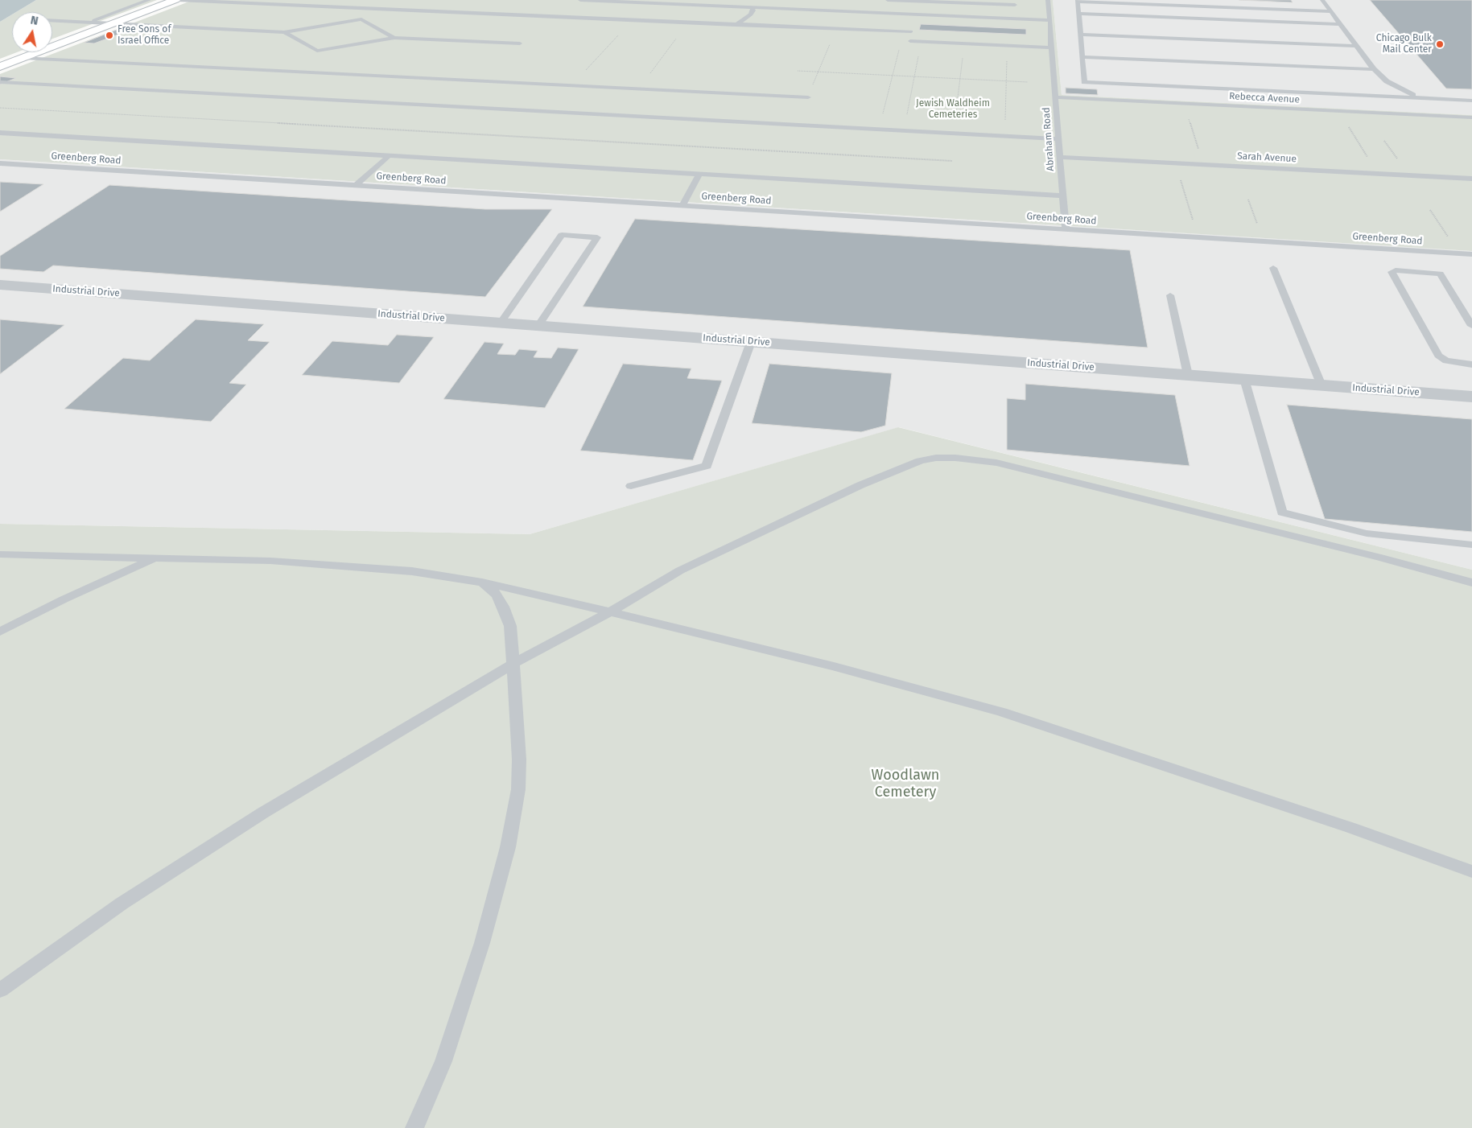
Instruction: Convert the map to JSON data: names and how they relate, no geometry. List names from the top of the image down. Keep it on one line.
{"streets":{"street":["Industrial Drive"],"lane":["Rebecca Avenue","Abraham Road","Sarah Avenue","Greenberg Road"]},"crossings":[["Rebecca Avenue","Abraham Road"],["Abraham Road","Sarah Avenue"],["Abraham Road","Greenberg Road"]],"parks":["Jewish Waldheim Cemeteries","Woodlawn Cemetery"],"places":["Free Sons of Israel Office","Chicago Bulk Mail Center"],"north":"top"}
